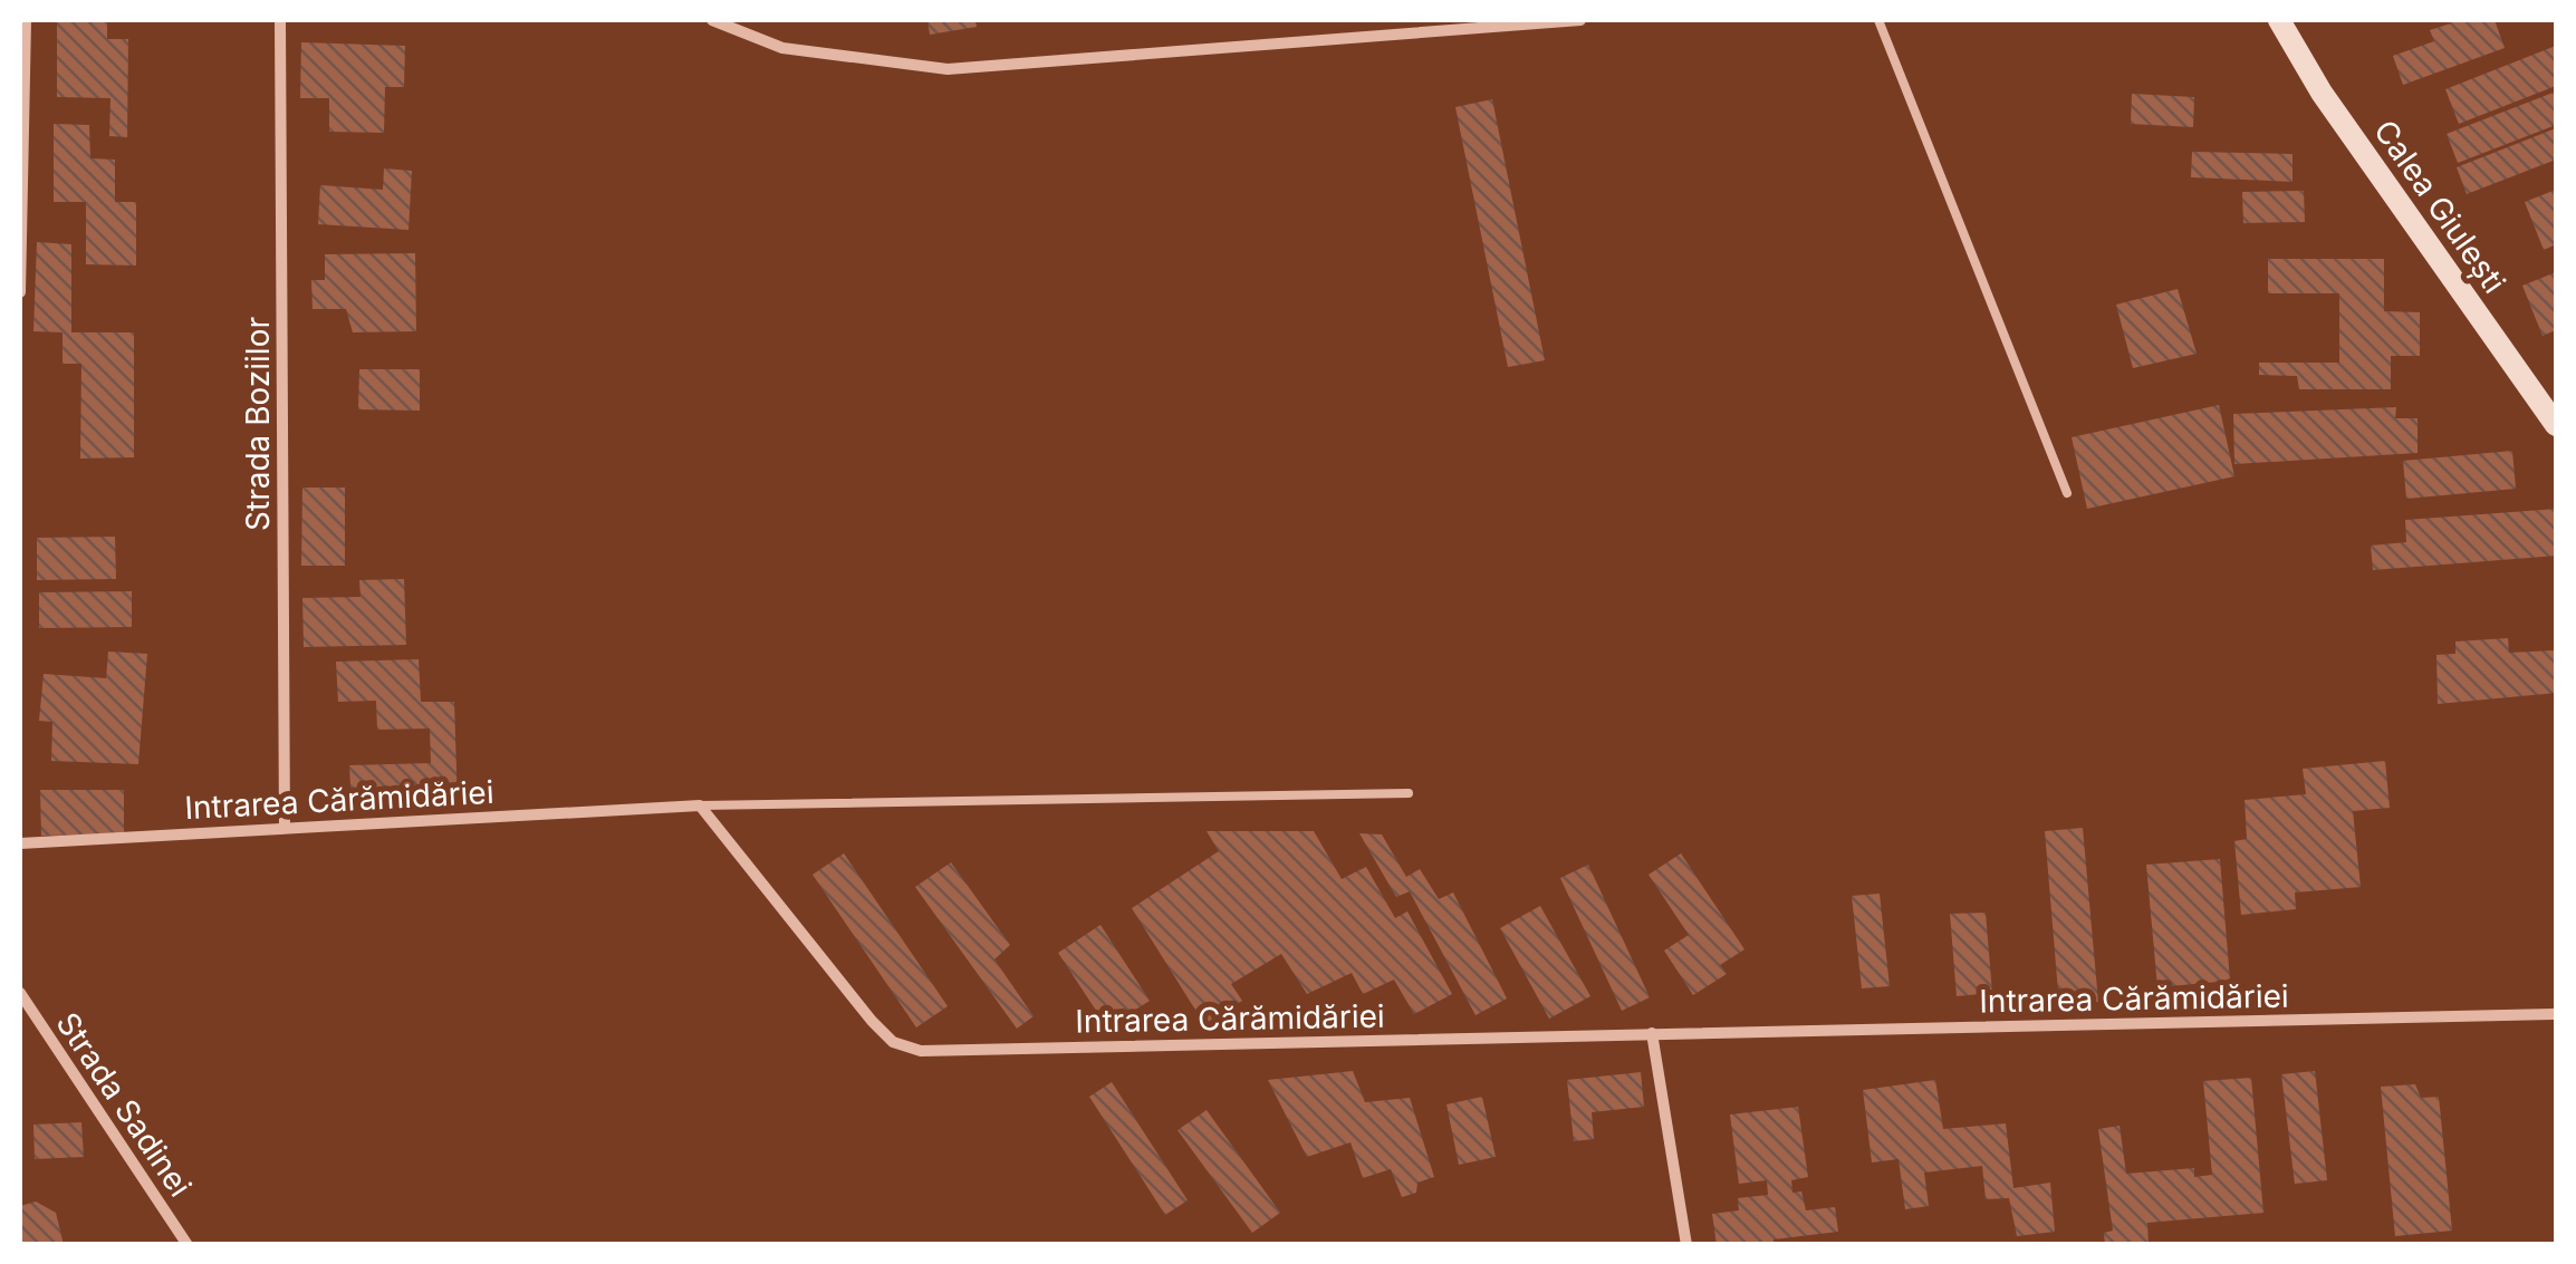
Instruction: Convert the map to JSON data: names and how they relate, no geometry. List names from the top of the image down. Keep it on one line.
{"streets":{"main road":["Calea Giulești"],"street":["Strada Boziilor","Intrarea Cărămidăriei","Strada Sadinei"]},"crossings":[["Strada Boziilor","Intrarea Cărămidăriei"]]}
